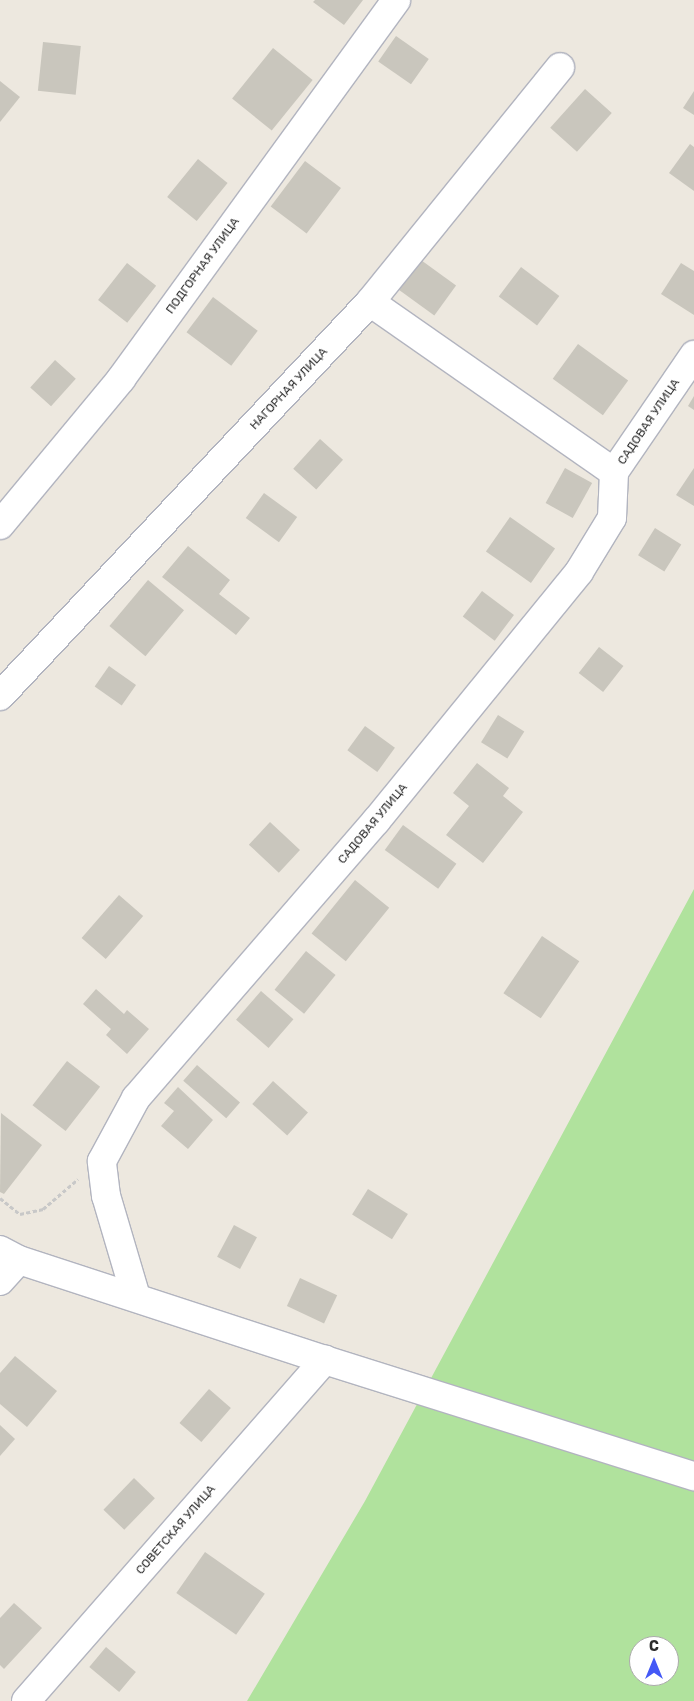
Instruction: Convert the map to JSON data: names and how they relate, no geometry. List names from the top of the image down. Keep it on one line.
{"streets":{"street":["ПОДГОРНАЯ УЛИЦА","НАГОРНАЯ УЛИЦА","САДОВАЯ УЛИЦА","СОВЕТСКАЯ УЛИЦА"]},"north":"top"}
